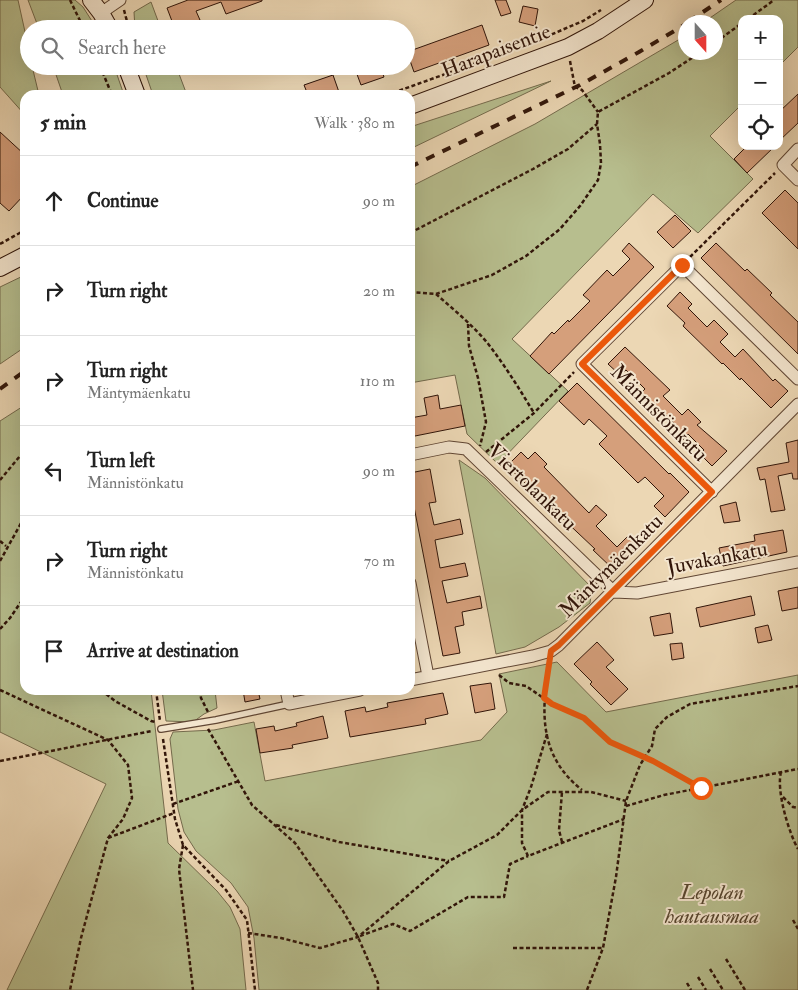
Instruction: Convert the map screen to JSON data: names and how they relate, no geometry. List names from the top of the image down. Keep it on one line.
{"streets":{"main road":["Harapaisentie"],"street":["Männistönkatu","Viertolankatu","Juvakankatu","Mäntymäenkatu"]},"crossings":[["Männistönkatu","Mäntymäenkatu"],["Viertolankatu","Juvakankatu"],["Viertolankatu","Mäntymäenkatu"],["Juvakankatu","Mäntymäenkatu"]],"parks":["Lepolan hautausmaa"],"north":"bottom","page":{"map_buttons":["+","−"],"search":"Search here","heading":["5 min","Walk · 380 m"],"list":[["Continue","90 m"],["Turn right","20 m"],["Turn right","Mäntymäenkatu","110 m"],["Turn left","Männistönkatu","90 m"],["Turn right","Männistönkatu","70 m"],"Arrive at destination"]}}
